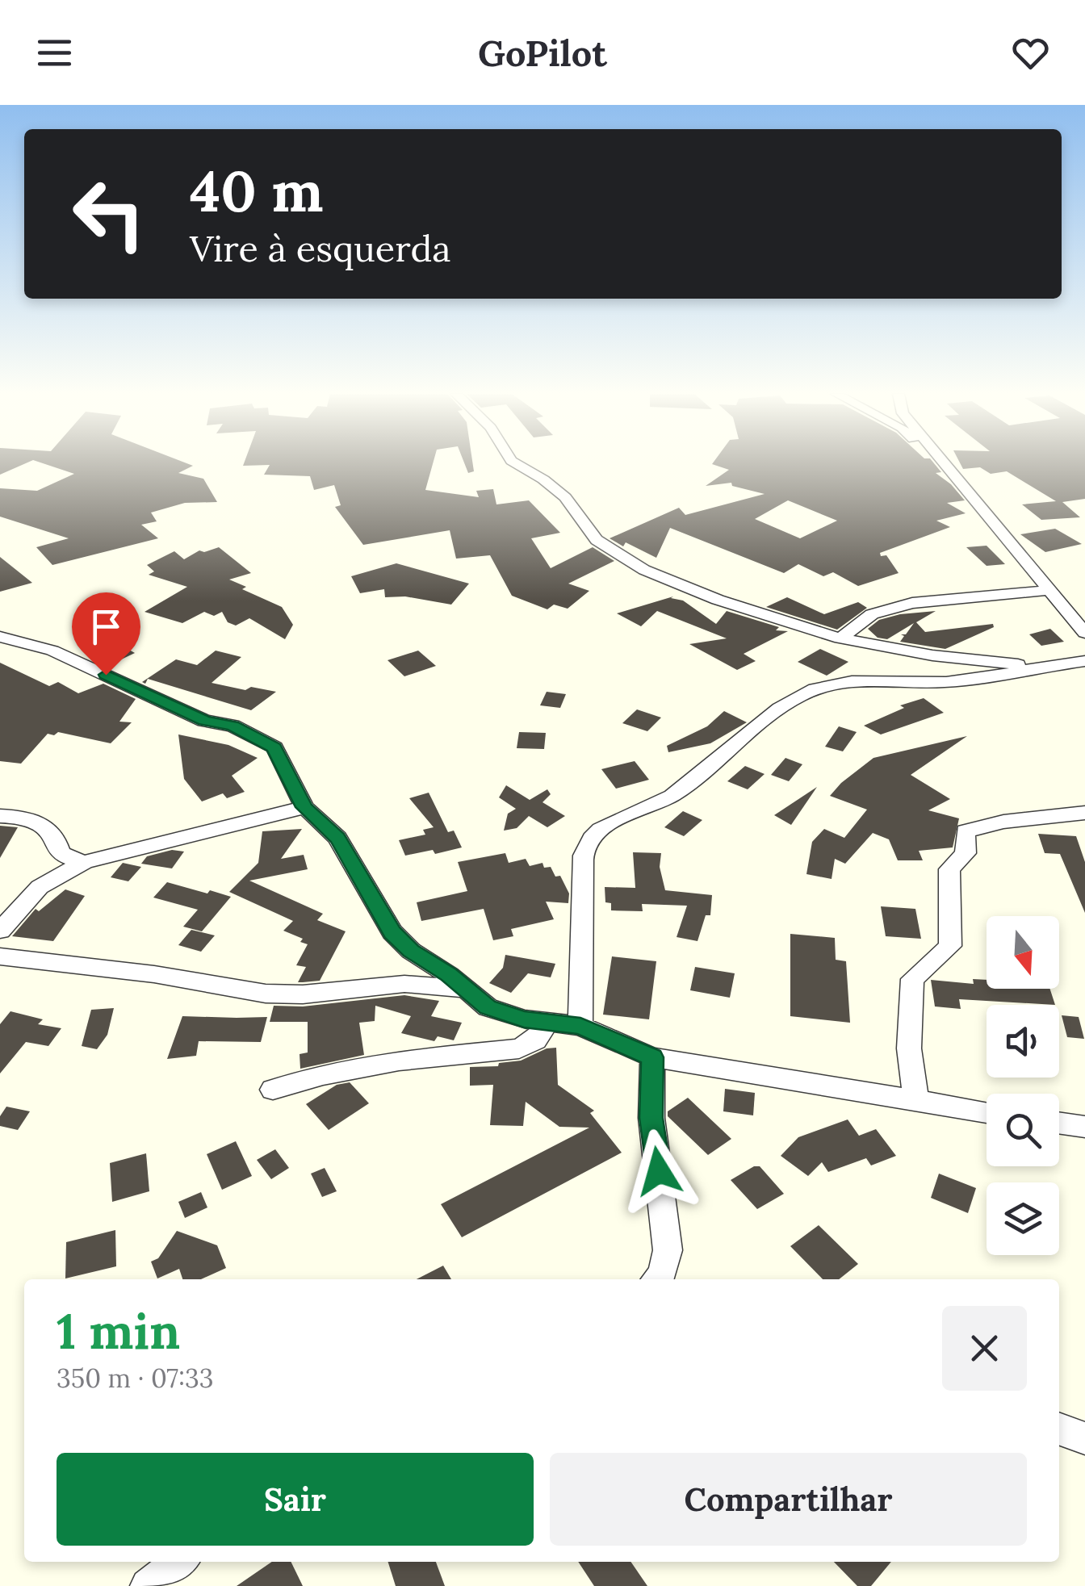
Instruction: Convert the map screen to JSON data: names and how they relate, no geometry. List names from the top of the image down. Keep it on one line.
{"north":"bottom","page":{"header":"GoPilot","turn":["40 m","Vire à esquerda"],"heading":["1 min","350 m · 07:33"],"buttons":["Sair","Compartilhar"]}}
